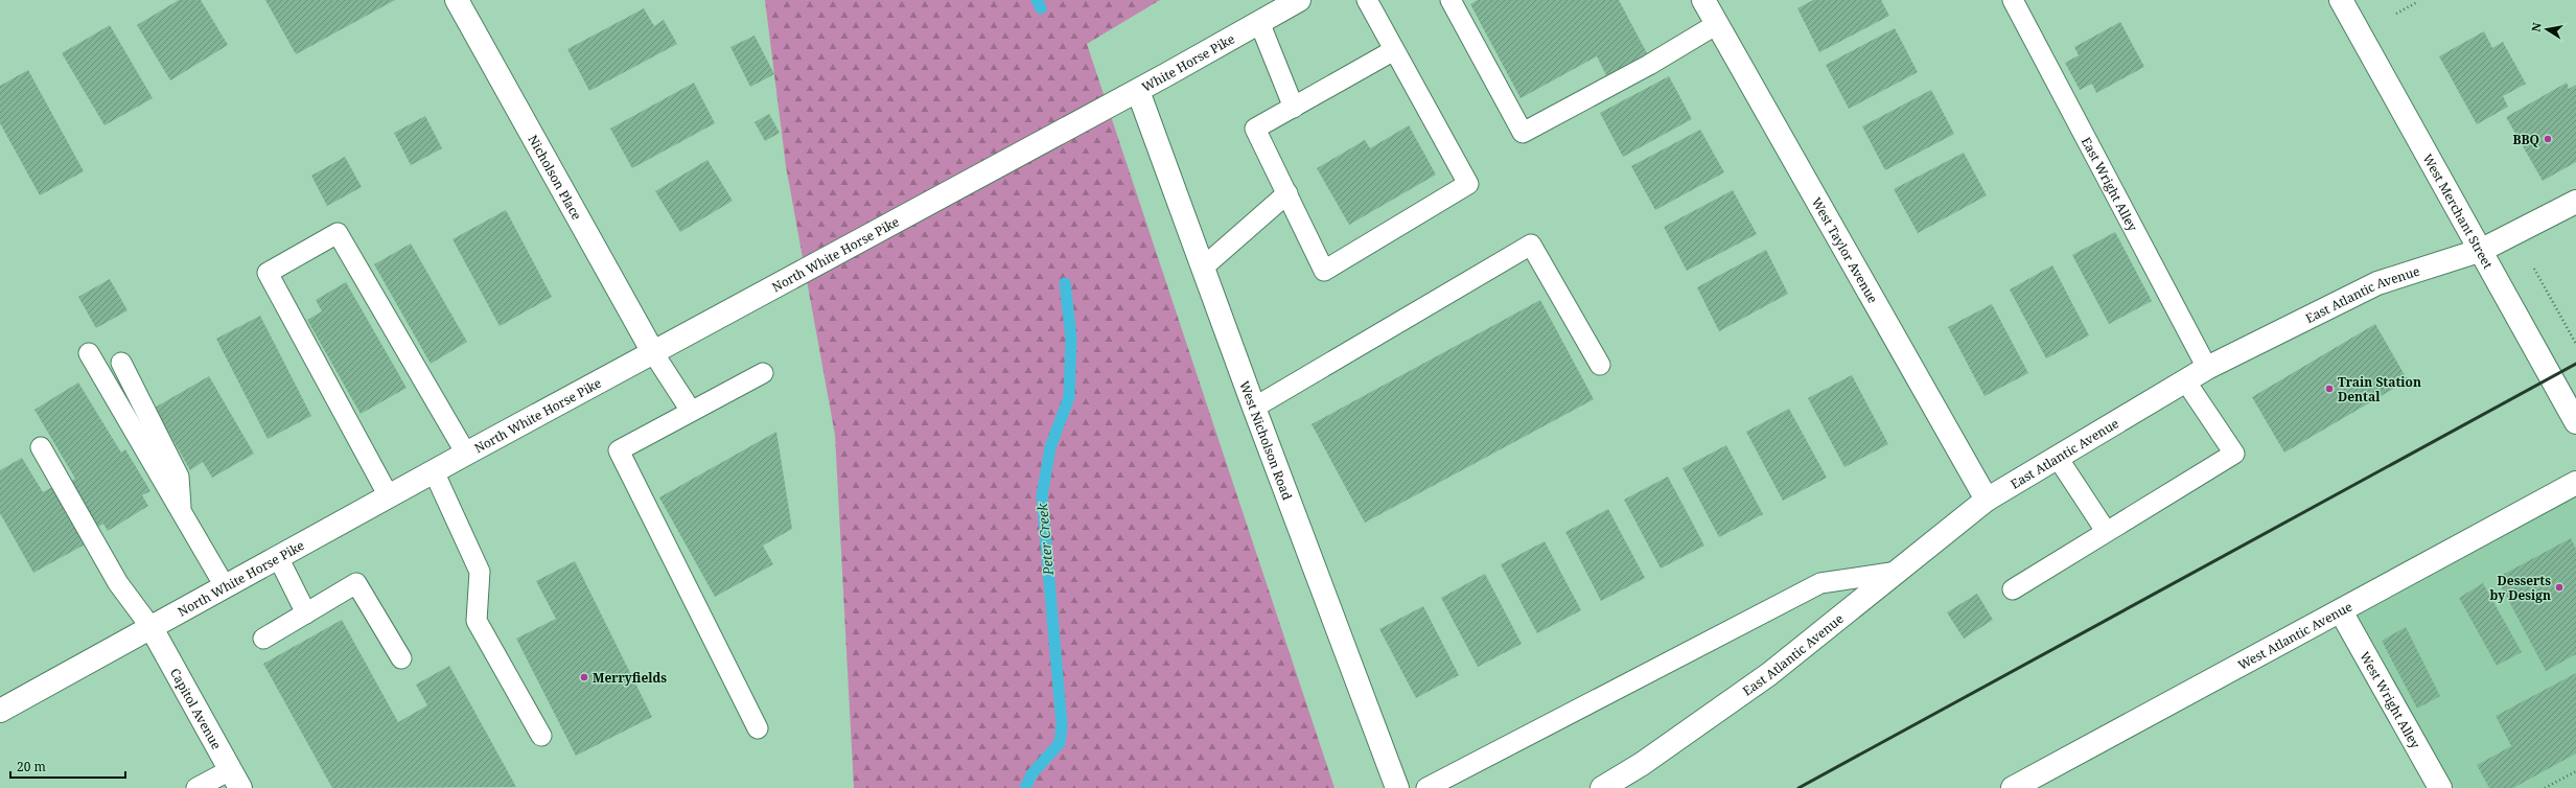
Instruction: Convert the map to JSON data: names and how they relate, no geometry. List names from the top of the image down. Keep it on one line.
{"streets":{"main road":["White Horse Pike","Nicholson Place","West Merchant Street","West Taylor Avenue","North White Horse Pike","East Atlantic Avenue","West Nicholson Road","West Atlantic Avenue","West Wright Alley","Capitol Avenue"],"lane":["East Wright Alley"]},"crossings":[["White Horse Pike","North White Horse Pike"],["White Horse Pike","West Nicholson Road"],["Nicholson Place","North White Horse Pike"],["East Wright Alley","East Atlantic Avenue"],["West Merchant Street","East Atlantic Avenue"],["West Taylor Avenue","East Atlantic Avenue"],["North White Horse Pike","Capitol Avenue"],["West Atlantic Avenue","West Wright Alley"]],"water":["Peter Creek"],"places":["BBQ","Train Station Dental","Desserts by Design","Merryfields"],"scale_bar":"20 m","north":"left"}
